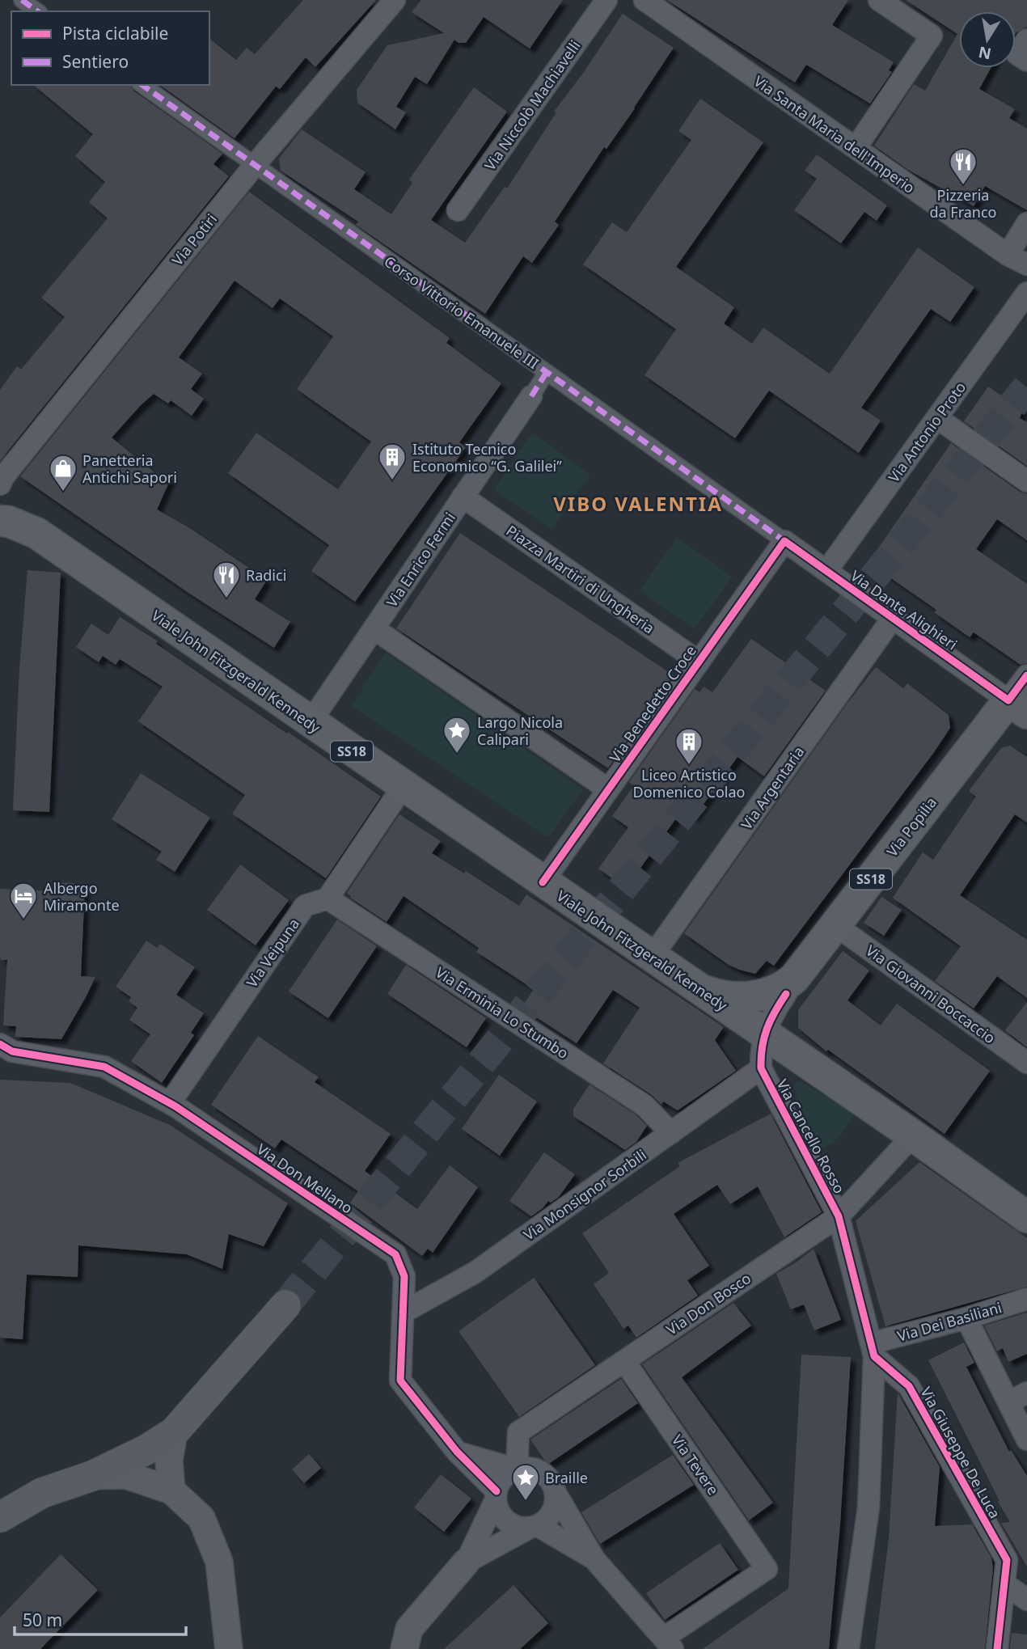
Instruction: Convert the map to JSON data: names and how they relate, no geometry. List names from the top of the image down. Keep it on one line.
{"streets":{"main road":["Viale John Fitzgerald Kennedy","SS18","Via Popilia"],"street":["Via Niccolò Machiavelli","Via Santa Maria dell'Imperio","Via Potiri","Corso Vittorio Emanuele III","Via Antonio Proto","Via Enrico Fermi","Piazza Martiri di Ungheria","Via Dante Alighieri","Via Benedetto Croce","Via Argentaria","Via Veipuna","Via Giovanni Boccaccio","Via Erminia Lo Stumbo","Via Cancello Rosso","Via Don Mellano","Via Monsignor Sorbili","Via Don Bosco","Via Dei Basiliani","Via Giuseppe De Luca","Via Tevere"]},"crossings":[["Via Potiri","Corso Vittorio Emanuele III"],["Corso Vittorio Emanuele III","Via Dante Alighieri"],["Corso Vittorio Emanuele III","Via Benedetto Croce"],["Via Antonio Proto","Via Dante Alighieri"],["Via Enrico Fermi","Piazza Martiri di Ungheria"],["Via Enrico Fermi","Viale John Fitzgerald Kennedy"],["Piazza Martiri di Ungheria","Via Benedetto Croce"],["Via Dante Alighieri","Via Benedetto Croce"],["Via Dante Alighieri","Via Argentaria"],["Via Dante Alighieri","Via Popilia"],["Viale John Fitzgerald Kennedy","Via Benedetto Croce"],["Viale John Fitzgerald Kennedy","Via Argentaria"],["Viale John Fitzgerald Kennedy","Via Popilia"],["Viale John Fitzgerald Kennedy","Via Don Bosco"],["Via Popilia","Via Giovanni Boccaccio"],["Via Veipuna","Via Erminia Lo Stumbo"],["Via Veipuna","Via Don Mellano"],["Via Erminia Lo Stumbo","Via Monsignor Sorbili"],["Via Cancello Rosso","Via Monsignor Sorbili"],["Via Cancello Rosso","Via Don Bosco"],["Via Don Mellano","Via Monsignor Sorbili"],["Via Don Mellano","Via Don Bosco"],["Via Don Bosco","Via Tevere"],["Via Dei Basiliani","Via Giuseppe De Luca"]],"districts":["VIBO VALENTIA"],"places":{"restaurant":["Pizzeria da Franco","Radici"],"building":["Istituto Tecnico Economico “G. Galilei”","Liceo Artistico Domenico Colao"],"shop":["Panetteria Antichi Sapori"],"place":["Largo Nicola Calipari","Braille"],"hotel":["Albergo Miramonte"]},"legend":["Pista ciclabile","Sentiero"],"scale_bar":"50 m","north":"bottom"}
